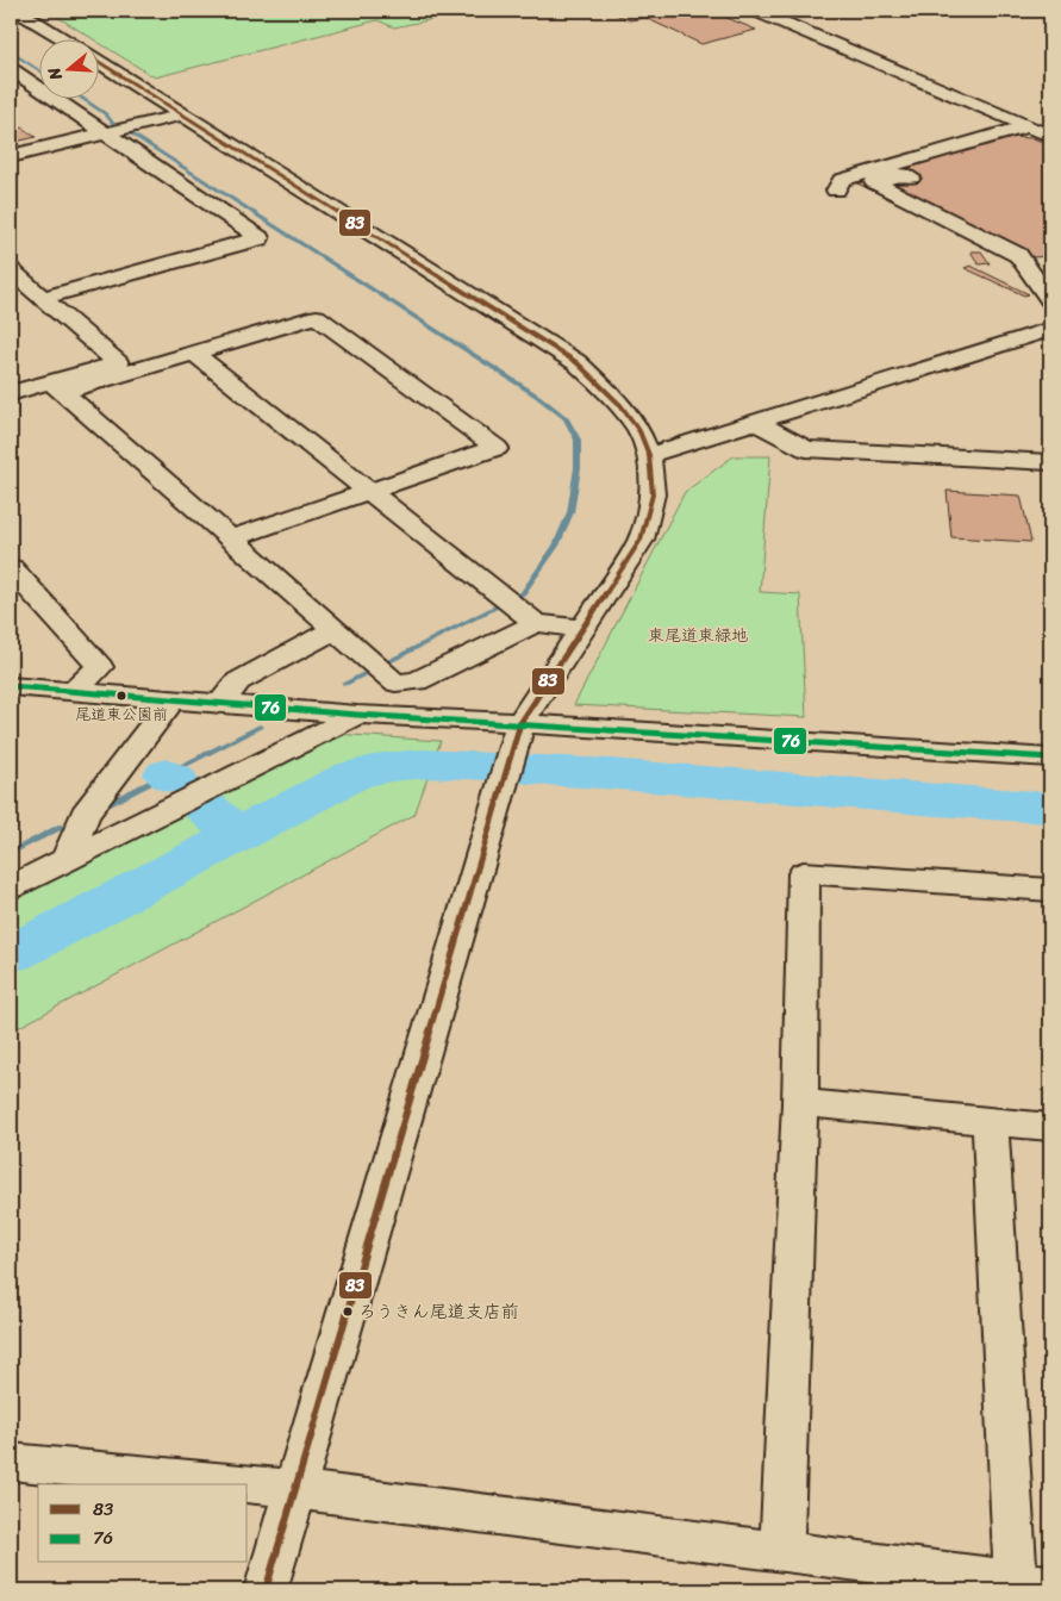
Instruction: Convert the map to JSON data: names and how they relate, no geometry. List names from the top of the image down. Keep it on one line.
{"parks":["東尾道東緑地"],"places":["尾道東公園前","ろうきん尾道支店前"],"lines":["transit line 83","transit line 76"],"legend":["83","76"],"north":"left"}
